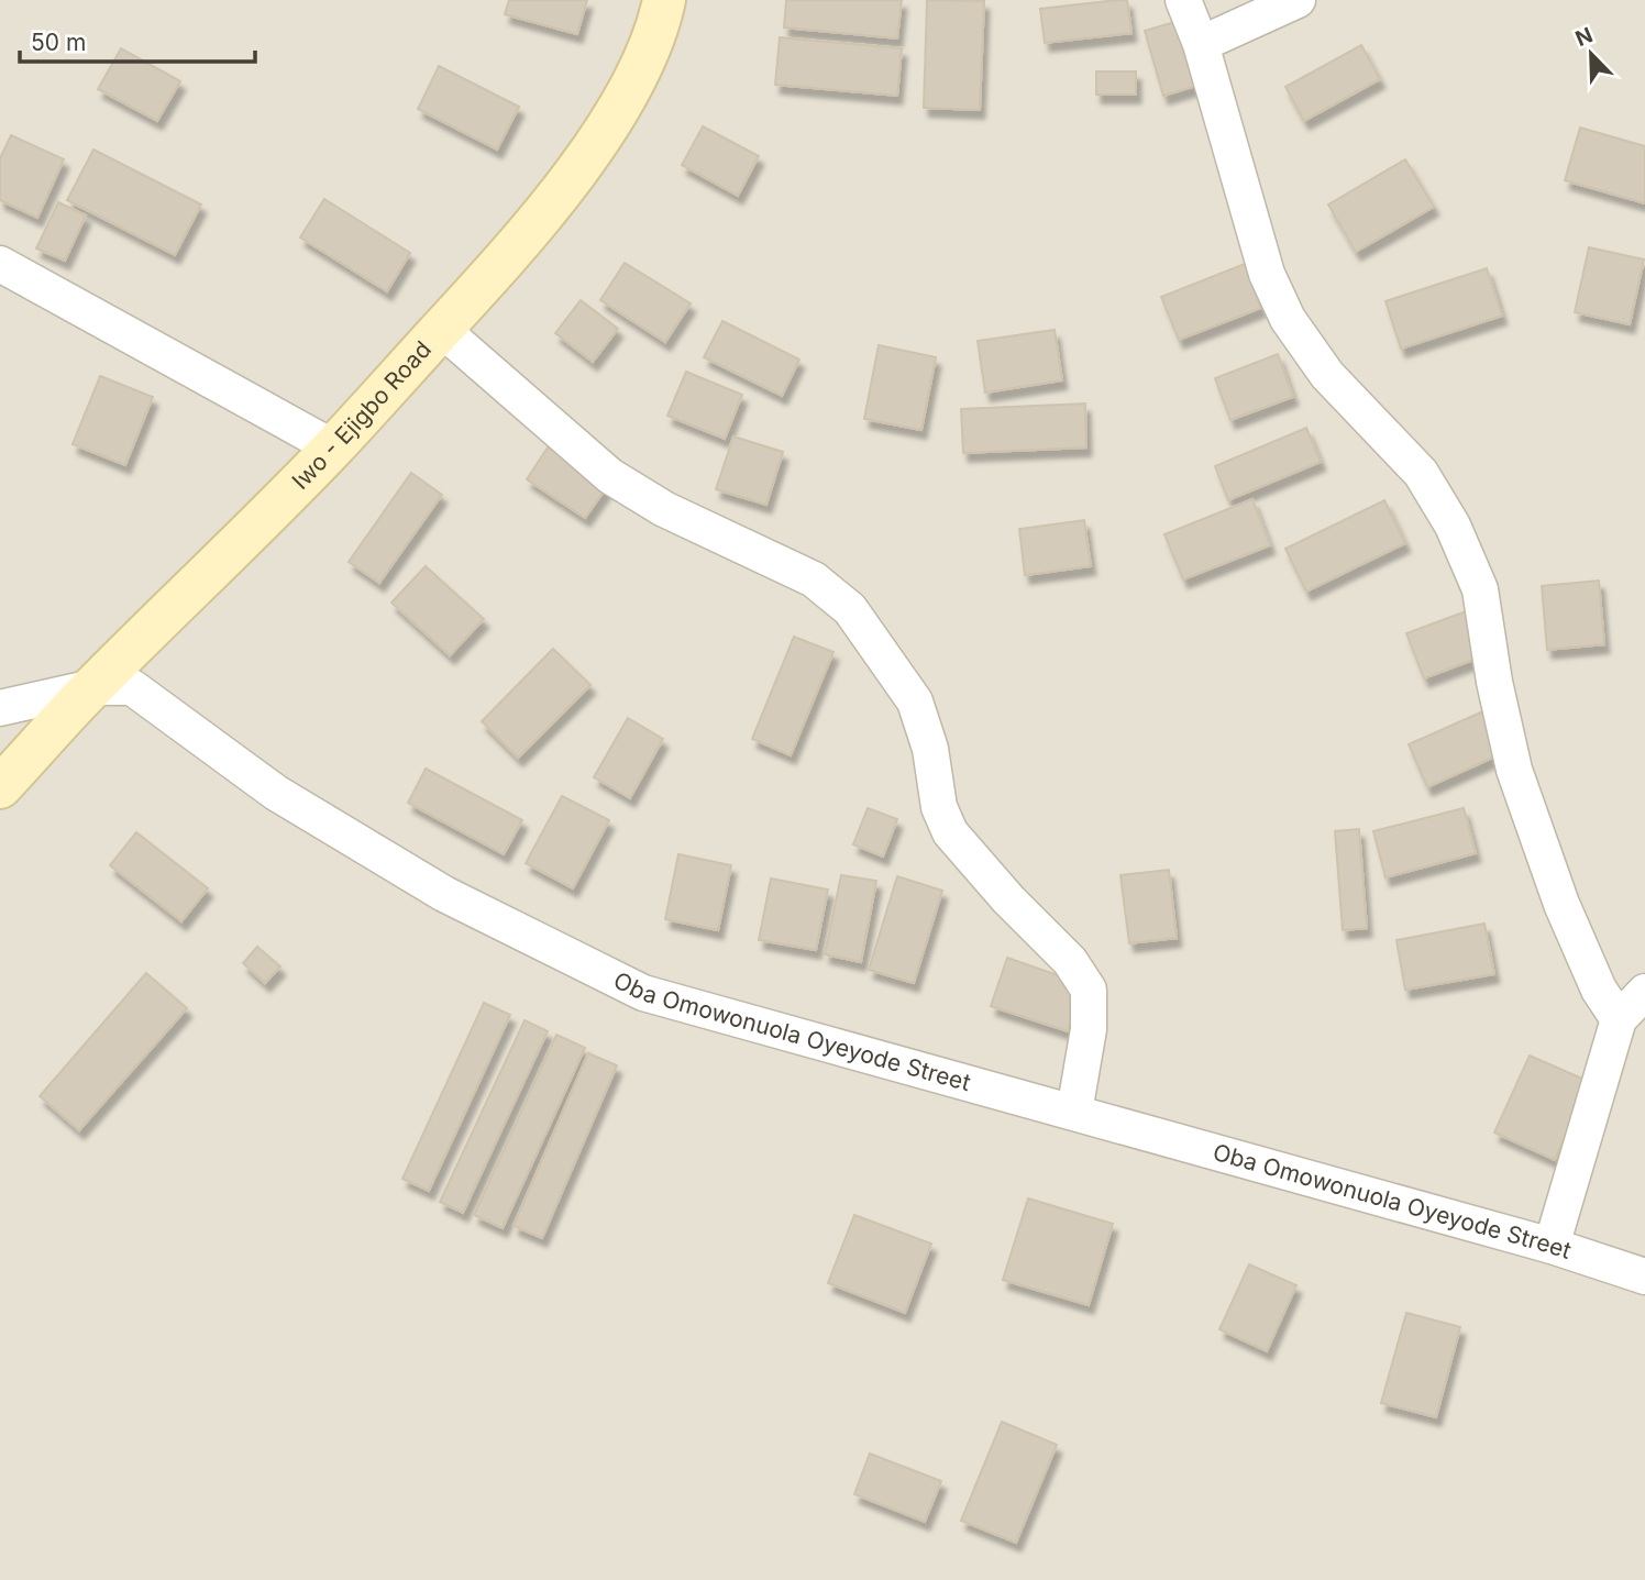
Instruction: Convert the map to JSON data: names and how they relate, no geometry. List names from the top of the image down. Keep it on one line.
{"streets":{"main road":["Iwo - Ejigbo Road"],"street":["Oba Omowonuola Oyeyode Street"]},"crossings":[["Iwo - Ejigbo Road","Oba Omowonuola Oyeyode Street"]],"scale_bar":"50 m","north":"top left"}
